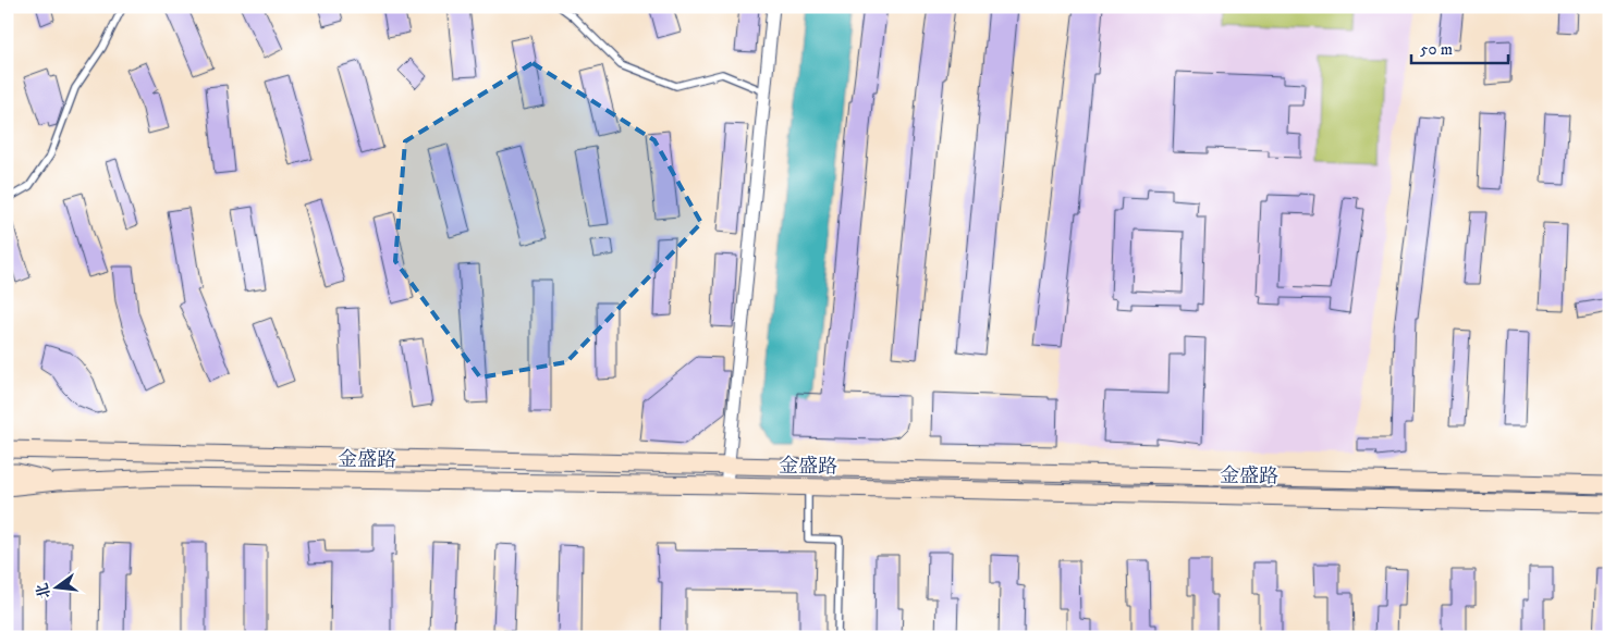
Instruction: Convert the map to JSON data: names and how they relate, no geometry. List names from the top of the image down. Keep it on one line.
{"streets":{"street":["金盛路"]},"scale_bar":"50 m","north":"left"}
